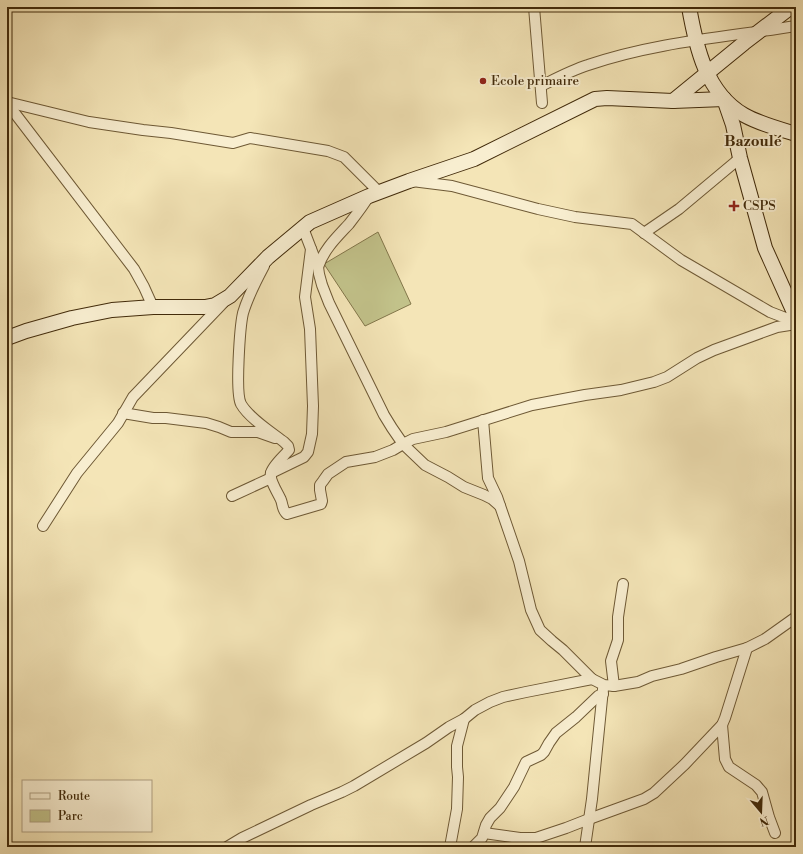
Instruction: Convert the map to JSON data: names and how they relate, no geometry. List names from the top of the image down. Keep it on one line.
{"districts":["Bazoulé"],"places":{"other":["Ecole primaire"],"health":["CSPS"]},"legend":["Route","Parc"],"north":"bottom"}
